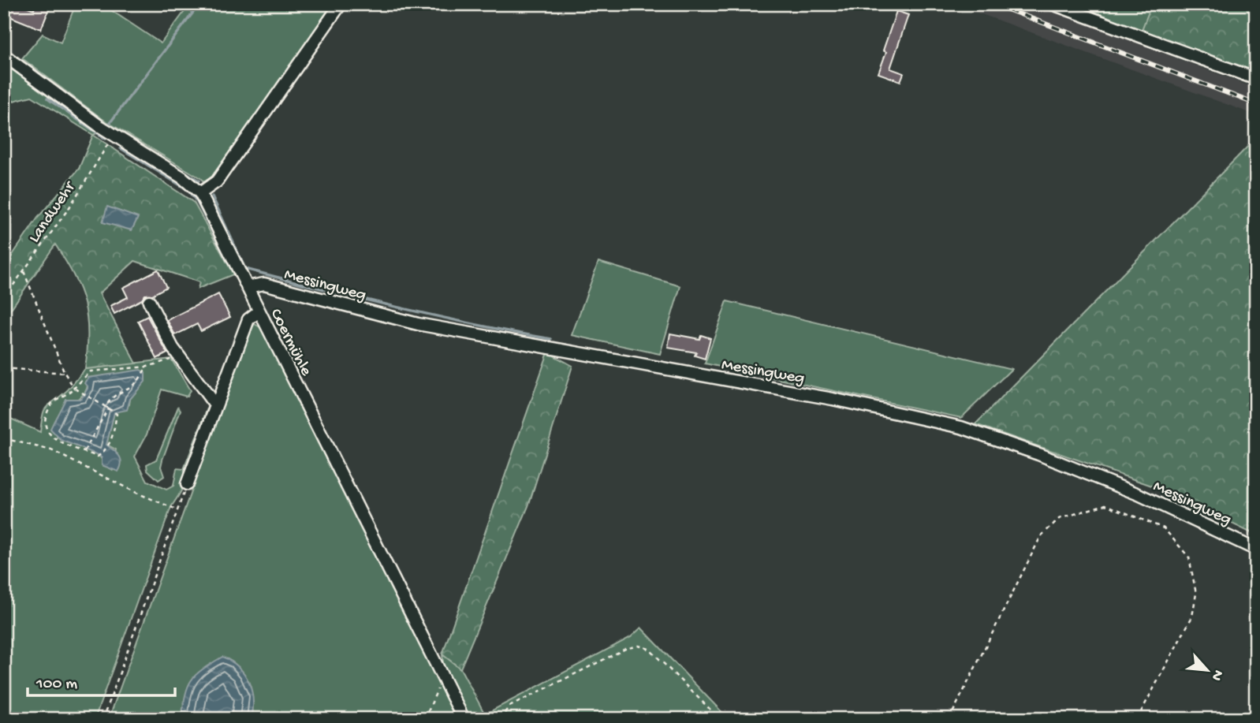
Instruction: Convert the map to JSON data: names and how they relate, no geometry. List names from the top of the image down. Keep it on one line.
{"streets":{"street":["Messingweg","Coermühle"],"path":["Landwehr"]},"crossings":[["Landwehr","Coermühle"],["Messingweg","Coermühle"]],"scale_bar":"100 m","north":"bottom right"}
